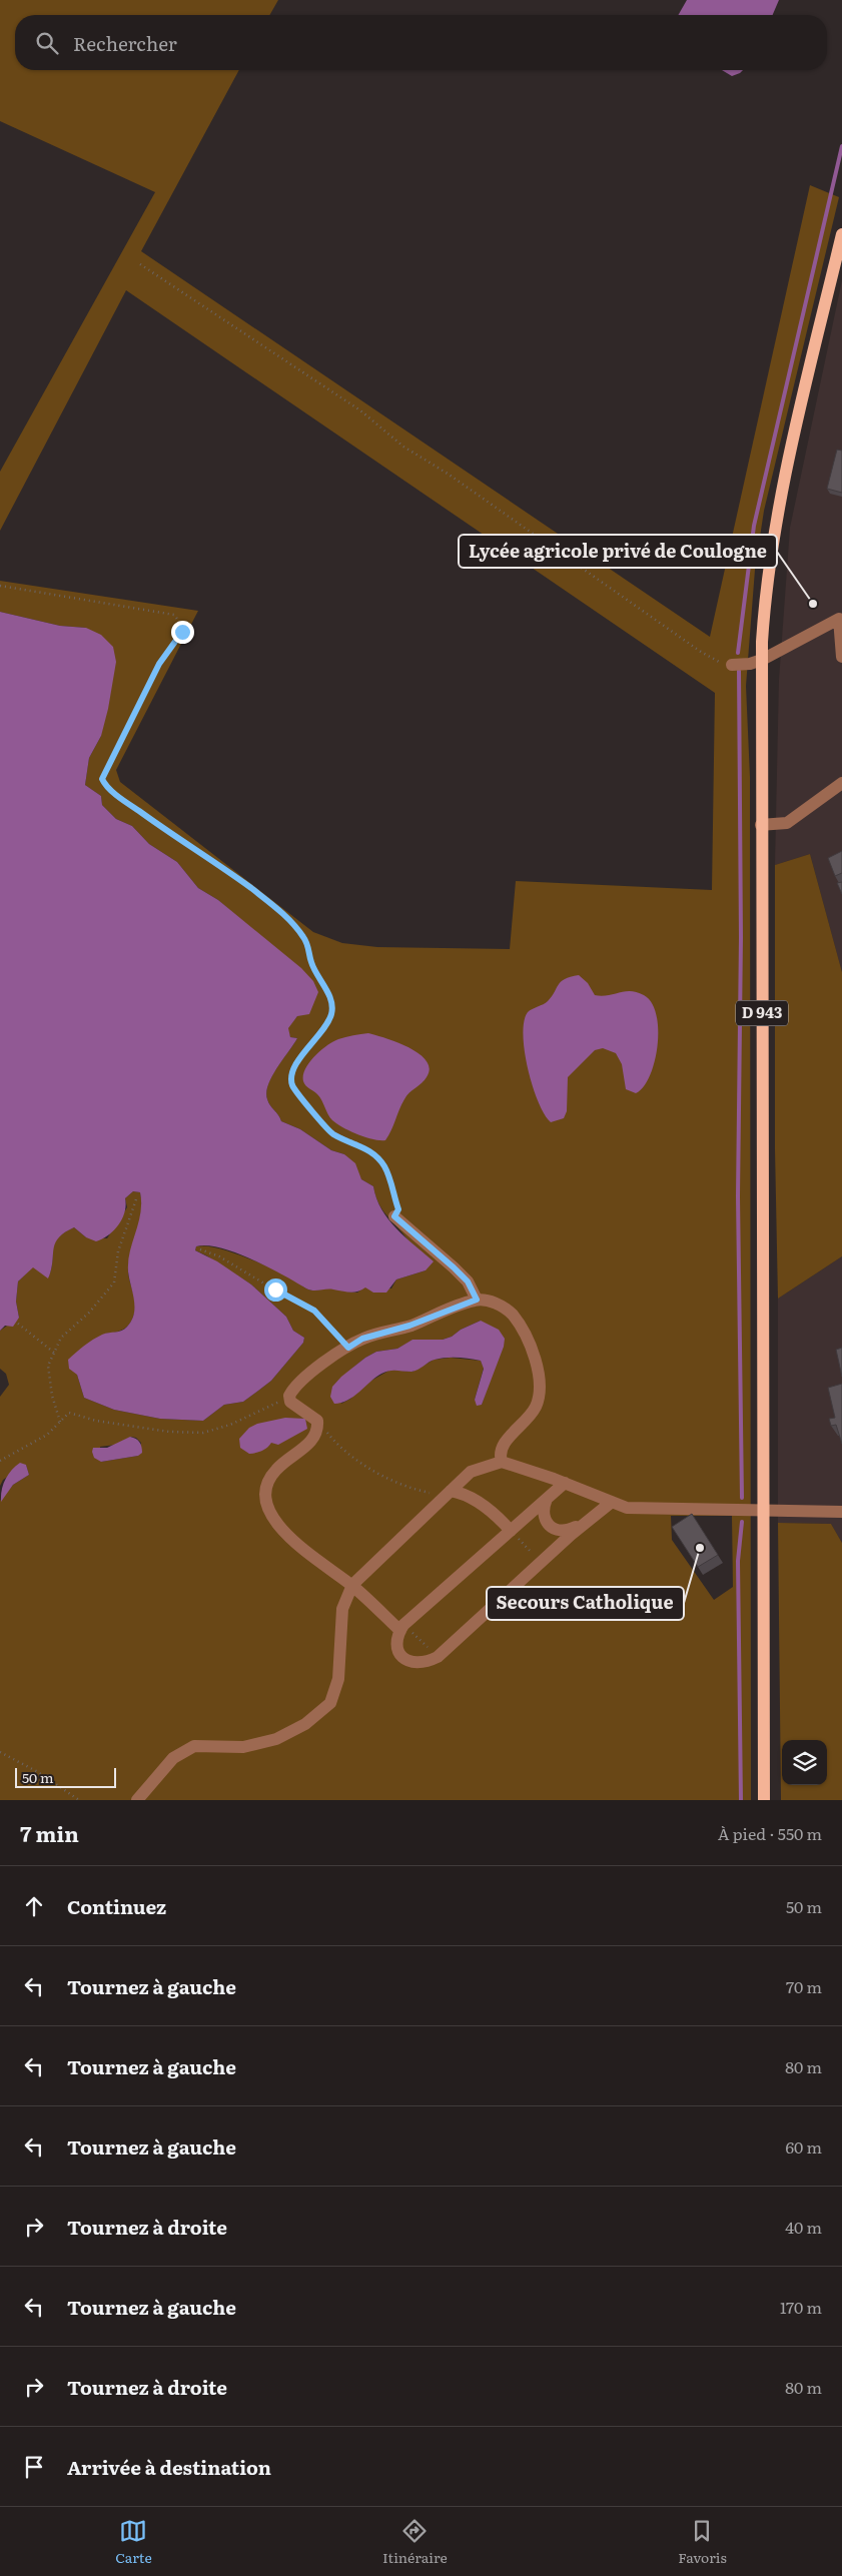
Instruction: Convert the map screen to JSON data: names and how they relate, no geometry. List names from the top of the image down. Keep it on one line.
{"streets":{"main road":["D 943"]},"places":["Lycée agricole privé de Coulogne","Secours Catholique"],"scale_bar":"50 m","page":{"search":"Rechercher","scale":"50 m","heading":["7 min","À pied · 550 m"],"list":[["Continuez","50 m"],["Tournez à gauche","70 m"],["Tournez à gauche","80 m"],["Tournez à gauche","60 m"],["Tournez à droite","40 m"],["Tournez à gauche","170 m"],["Tournez à droite","80 m"],"Arrivée à destination"],"nav":["Carte","Itinéraire","Favoris"]}}
